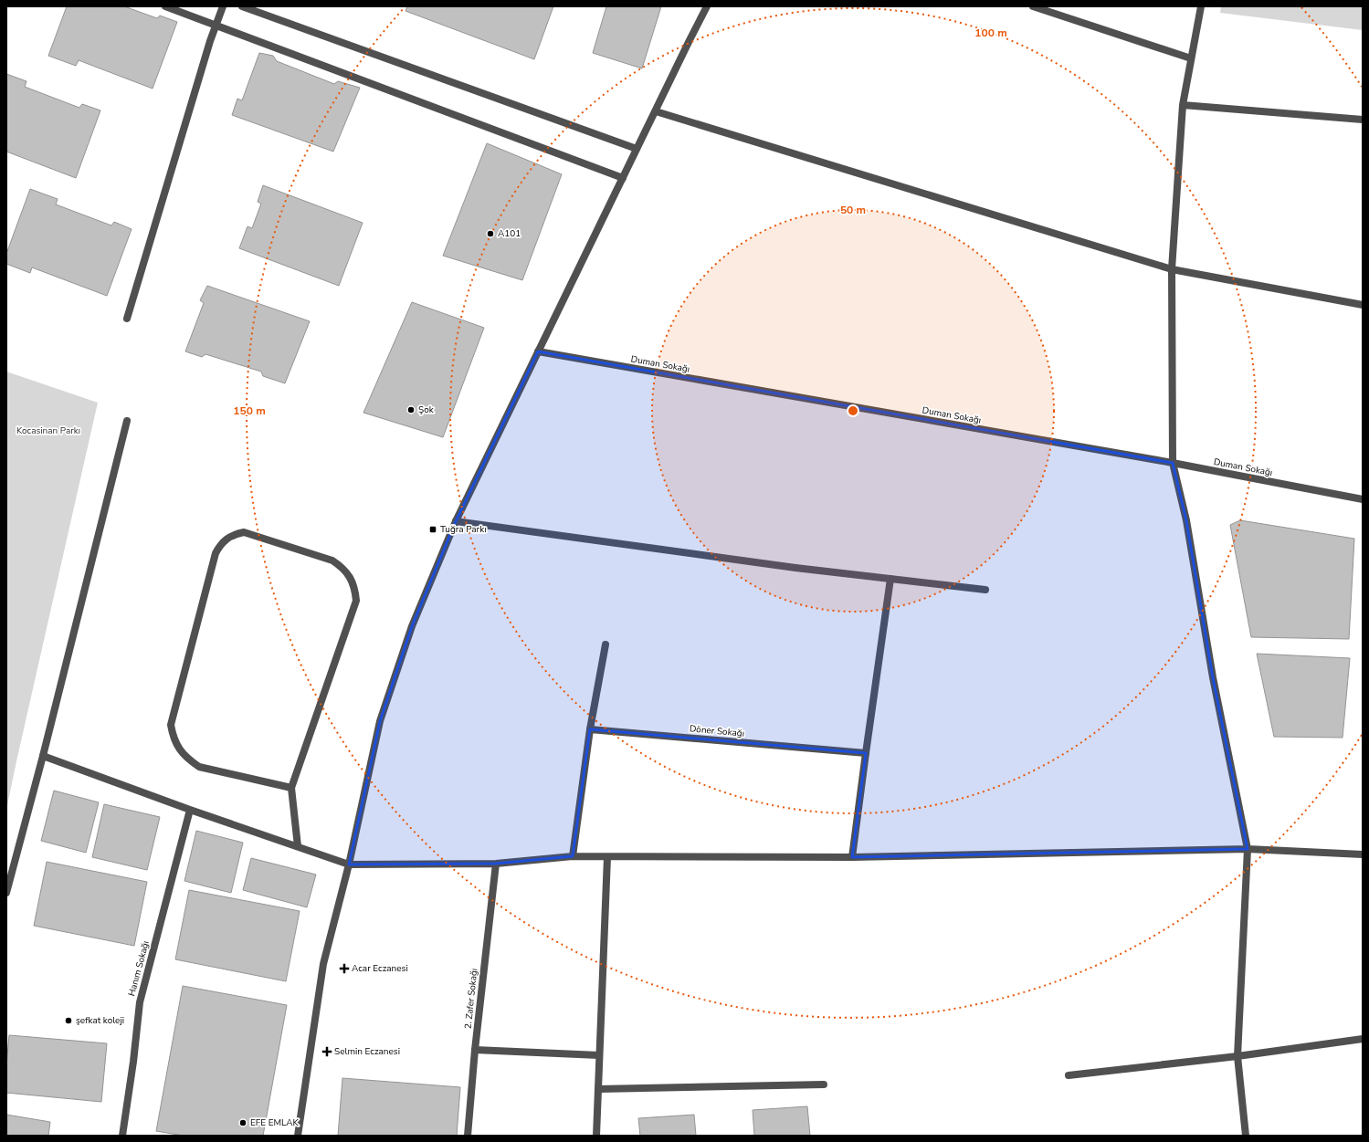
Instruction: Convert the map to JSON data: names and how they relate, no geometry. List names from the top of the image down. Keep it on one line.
{"streets":{"street":["Duman Sokağı","Döner Sokağı","Hanım Sokağı","2. Zafer Sokağı"]},"parks":["Kocasinan Parkı"],"places":{"other":["A101","Şok","şefkat koleji","EFE EMLAK"],"transit":["Tuğra Parkı"],"health":["Acar Eczanesi","Selmin Eczanesi"]},"rings":["100 m","50 m","150 m"]}
